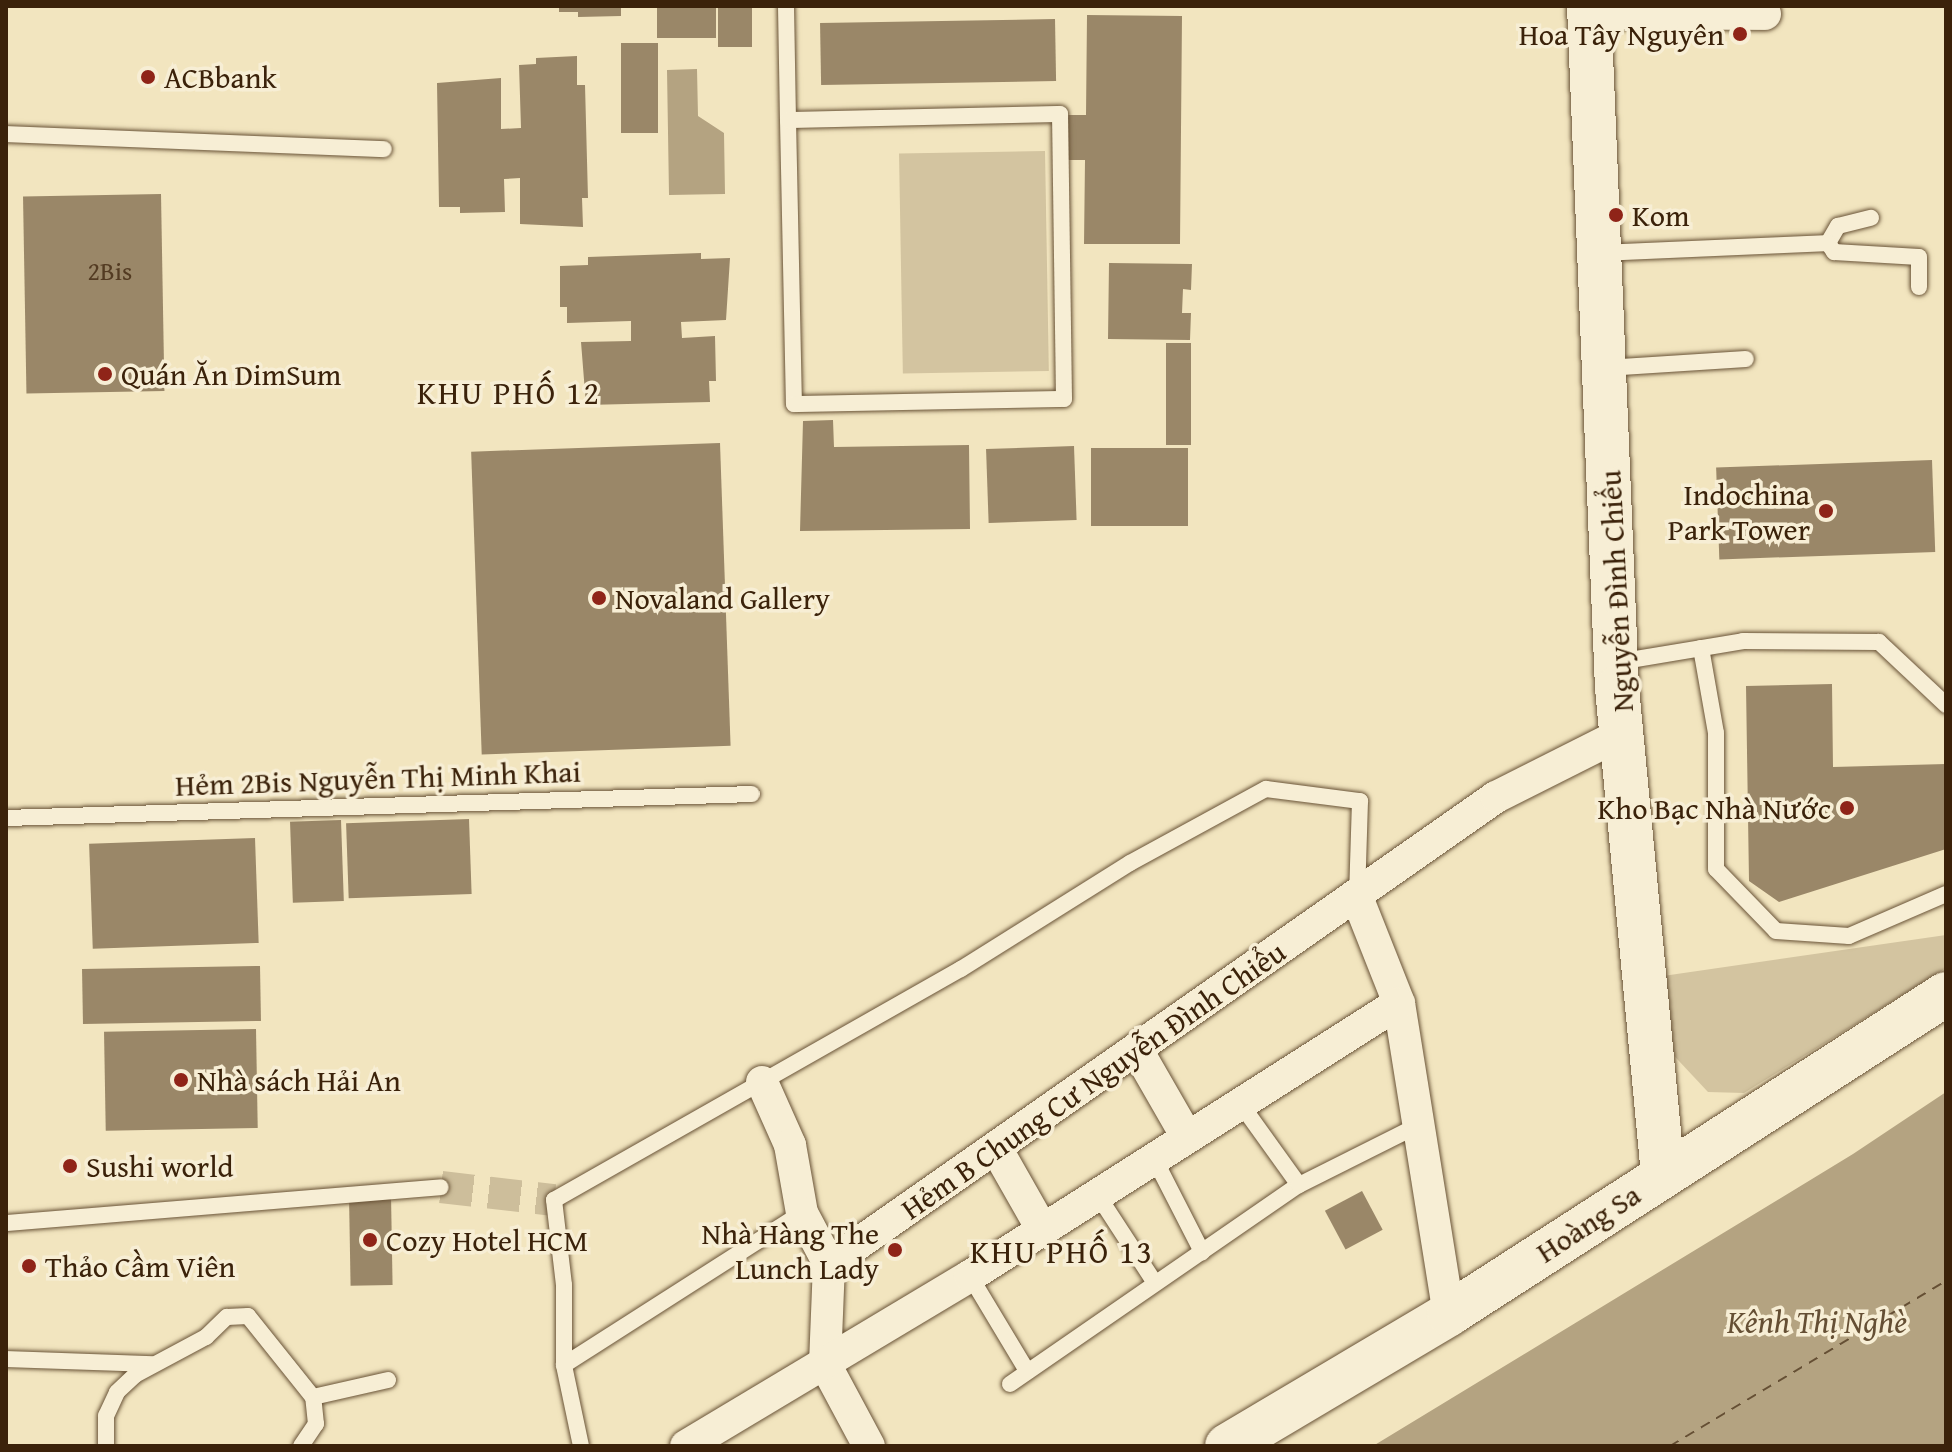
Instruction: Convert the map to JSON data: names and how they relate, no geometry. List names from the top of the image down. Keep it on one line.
{"streets":{"street":["Nguyễn Đình Chiểu","Hẻm B Chung Cư Nguyễn Ðình Chiểu","Hoàng Sa"],"lane":["Hẻm 2Bis Nguyễn Thị Minh Khai"]},"crossings":[["Nguyễn Đình Chiểu","Hẻm B Chung Cư Nguyễn Ðình Chiểu"],["Nguyễn Đình Chiểu","Hoàng Sa"]],"districts":["KHU PHỐ 12","KHU PHỐ 13"],"water":["Kênh Thị Nghè"],"places":["Hoa Tây Nguyên","ACBbank","Kom","Quán Ăn DimSum","Indochina Park Tower","Novaland Gallery","Kho Bạc Nhà Nước","Nhà sách Hải An","Sushi world","Cozy Hotel HCM","Nhà Hàng The Lunch Lady","Thảo Cầm Viên"],"house_numbers":["2Bis"]}
